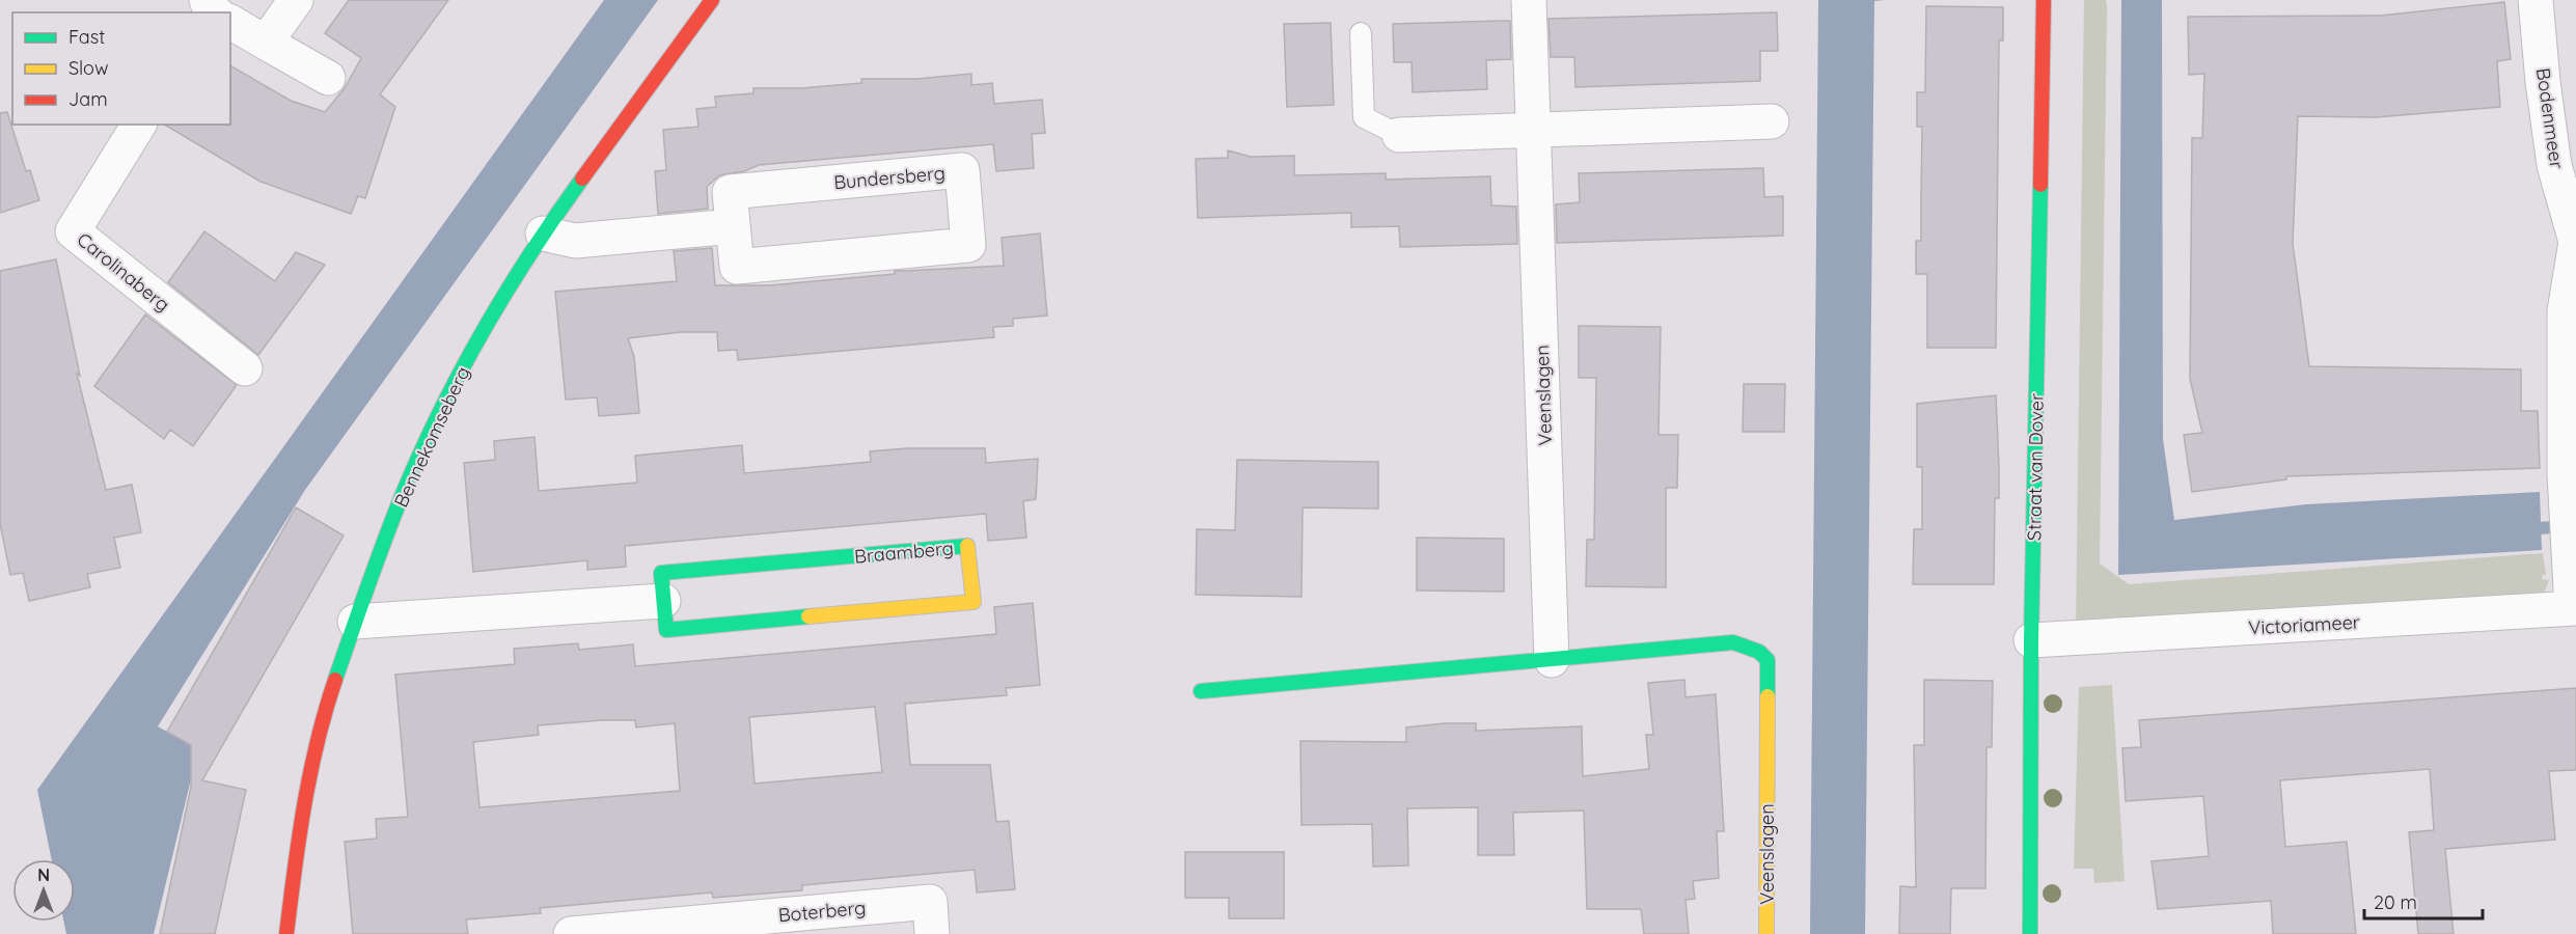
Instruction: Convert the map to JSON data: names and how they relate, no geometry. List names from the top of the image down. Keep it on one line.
{"streets":{"street":["Bodenmeer","Bundersberg","Carolinaberg","Veenslagen","Bennekomseberg","Straat van Dover","Braamberg","Victoriameer","Boterberg"]},"crossings":[["Bodenmeer","Victoriameer"],["Straat van Dover","Victoriameer"]],"legend":["Fast","Slow","Jam"],"scale_bar":"20 m","north":"top"}
